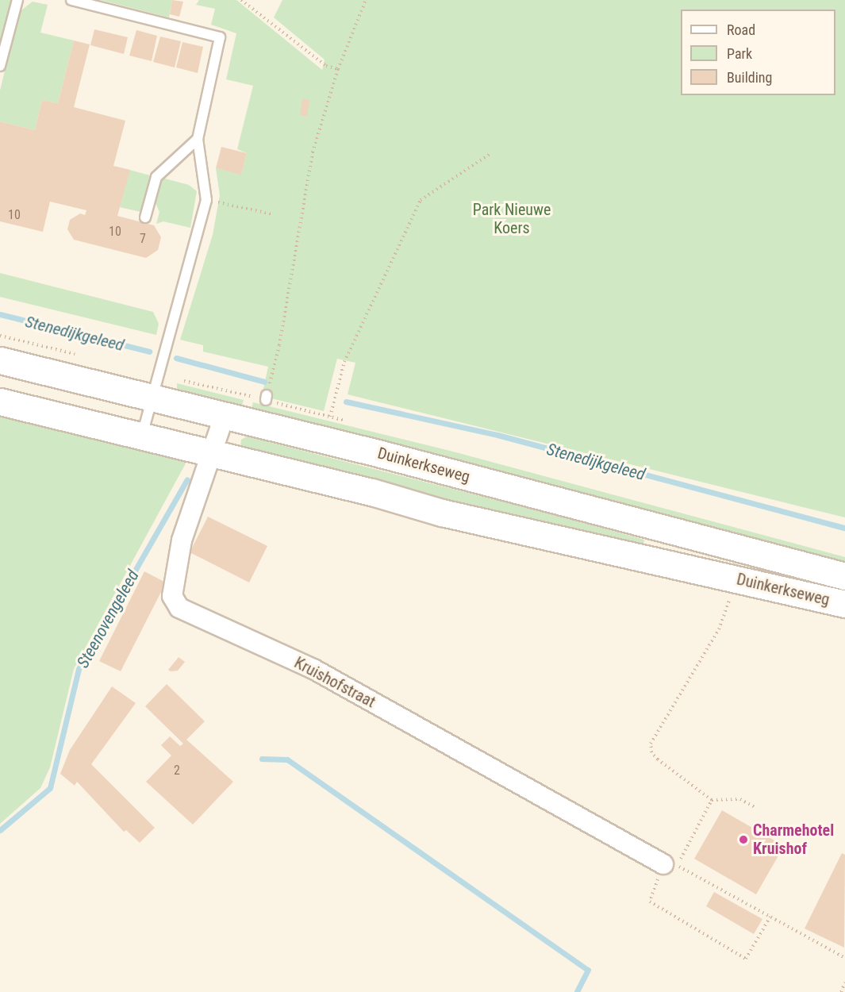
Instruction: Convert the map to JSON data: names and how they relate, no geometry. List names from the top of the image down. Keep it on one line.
{"streets":{"main road":["Duinkerkseweg"],"street":["Kruishofstraat"]},"crossings":[["Duinkerkseweg","Kruishofstraat"]],"water":["Stenedijkgeleed","Steenovengeleed"],"parks":["Park Nieuwe Koers"],"places":["Charmehotel Kruishof"],"house_numbers":["10","10","7","2"],"legend":["Road","Park","Building"]}
